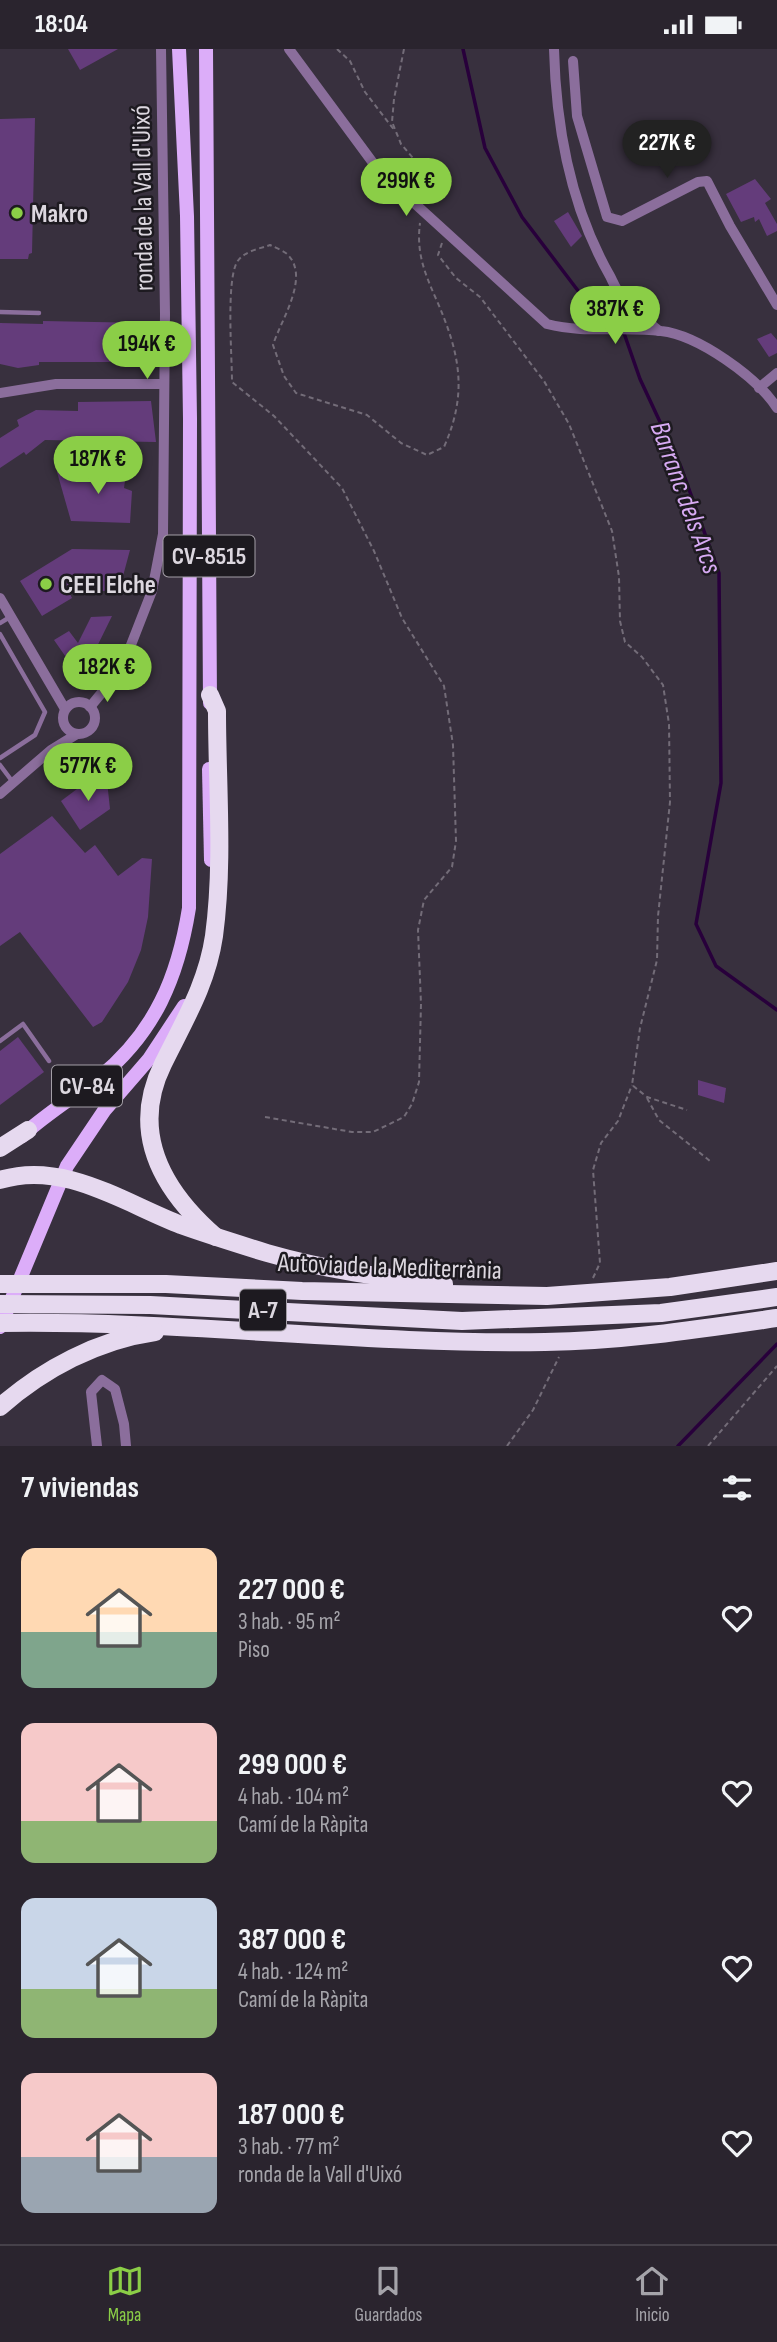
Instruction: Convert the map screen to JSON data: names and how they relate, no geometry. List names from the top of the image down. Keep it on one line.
{"streets":{"highway":["Autovia de la Mediterrània","A-7"],"main road":["CV-8515","CV-84"],"street":["ronda de la Vall d'Uixó"]},"crossings":[["CV-8515","CV-84"]],"water":["Barranc dels Arcs"],"places":["Makro","CEEI Elche"],"page":{"status":"18:04","price":["227K €","299K €","387K €","194K €","187K €","182K €","577K €"],"heading":"7 viviendas","list":[{"name":"227 000 €","note":"3 hab. · 95 m² · Piso"},{"name":"299 000 €","note":"4 hab. · 104 m² · Camí de la Ràpita"},{"name":"387 000 €","note":"4 hab. · 124 m² · Camí de la Ràpita"},{"name":"187 000 €","note":"3 hab. · 77 m² · ronda de la Vall d'Uixó"}],"tabs":["Mapa","Guardados","Inicio"]}}
